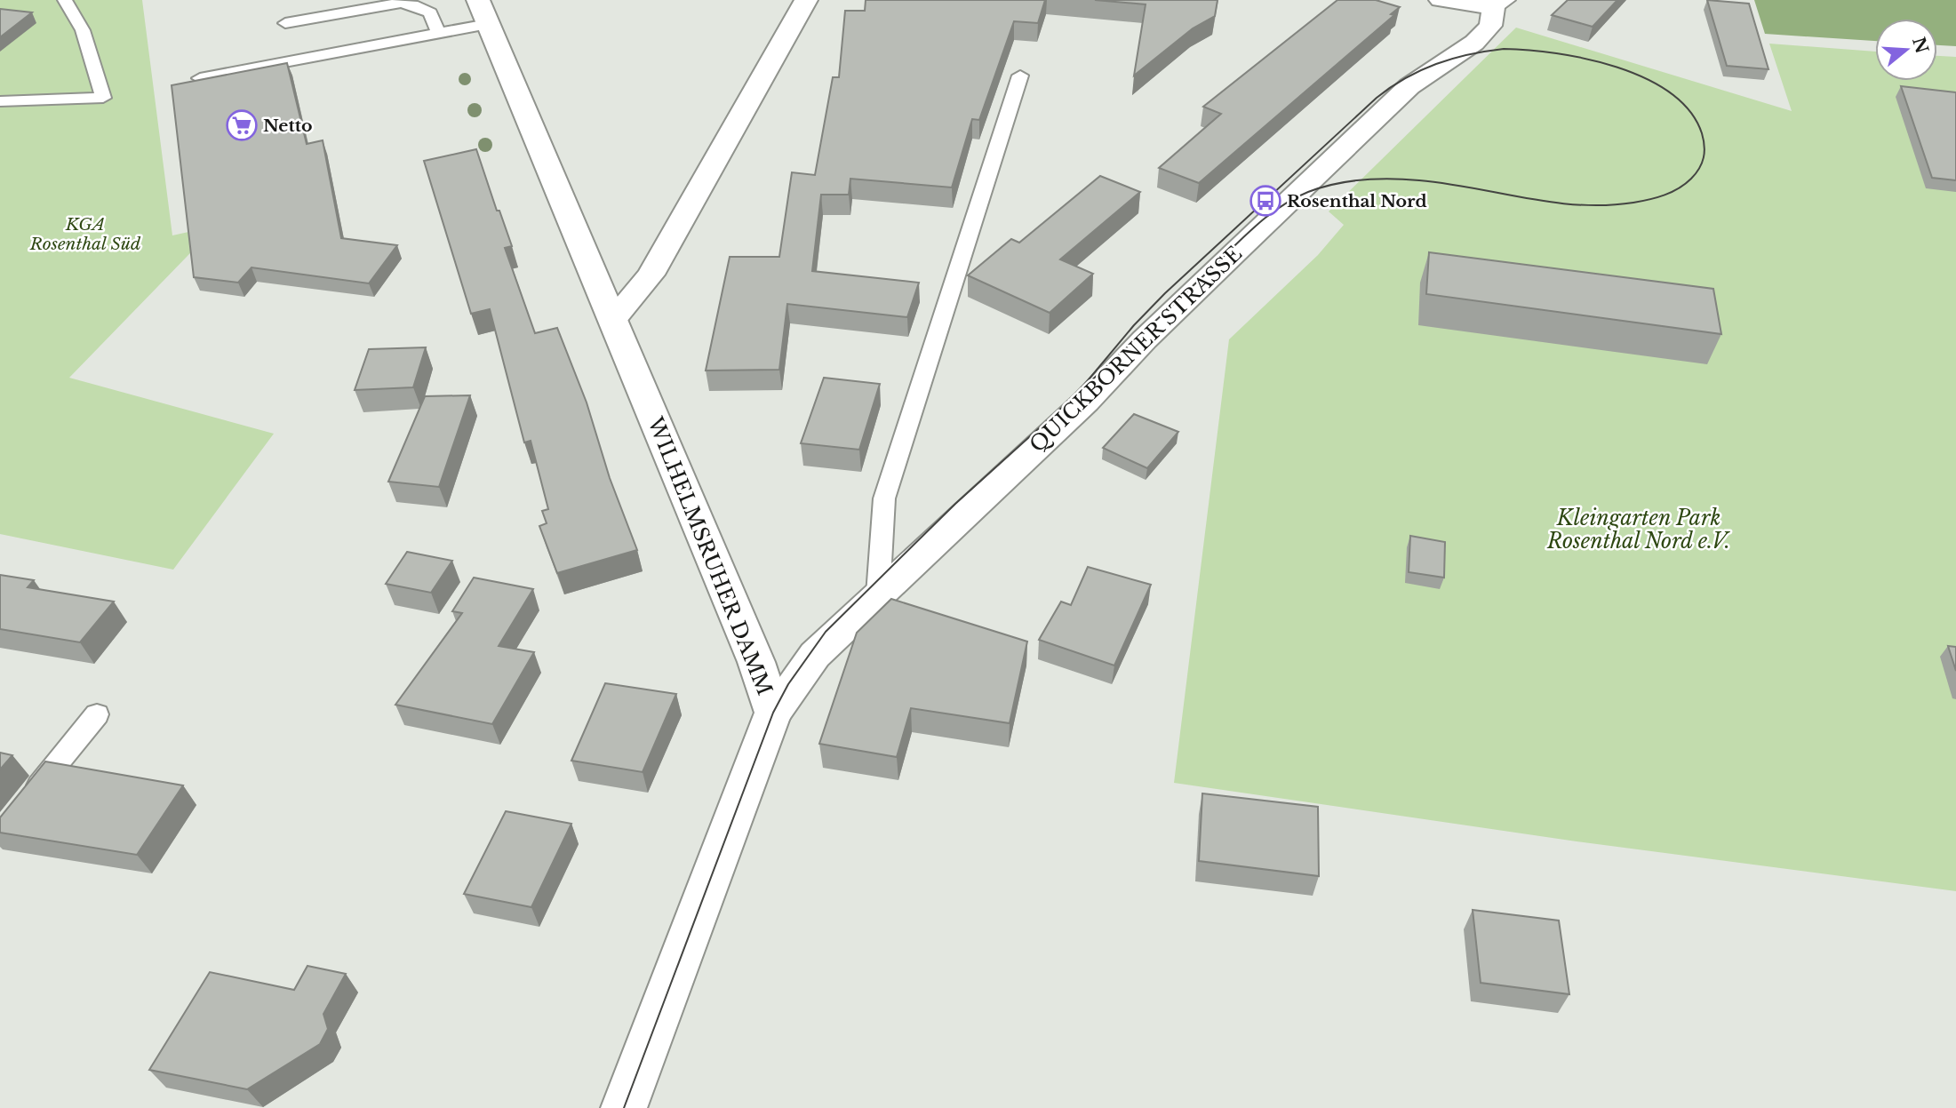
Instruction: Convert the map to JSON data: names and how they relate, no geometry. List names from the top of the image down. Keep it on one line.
{"streets":{"street":["QUICKBORNER STRASSE","WILHELMSRUHER DAMM"]},"crossings":[["QUICKBORNER STRASSE","WILHELMSRUHER DAMM"]],"parks":["KGA Rosenthal Süd","Kleingarten Park Rosenthal Nord e.V."],"places":{"supermarket":["Netto"],"bus stop":["Rosenthal Nord"]},"north":"right"}
